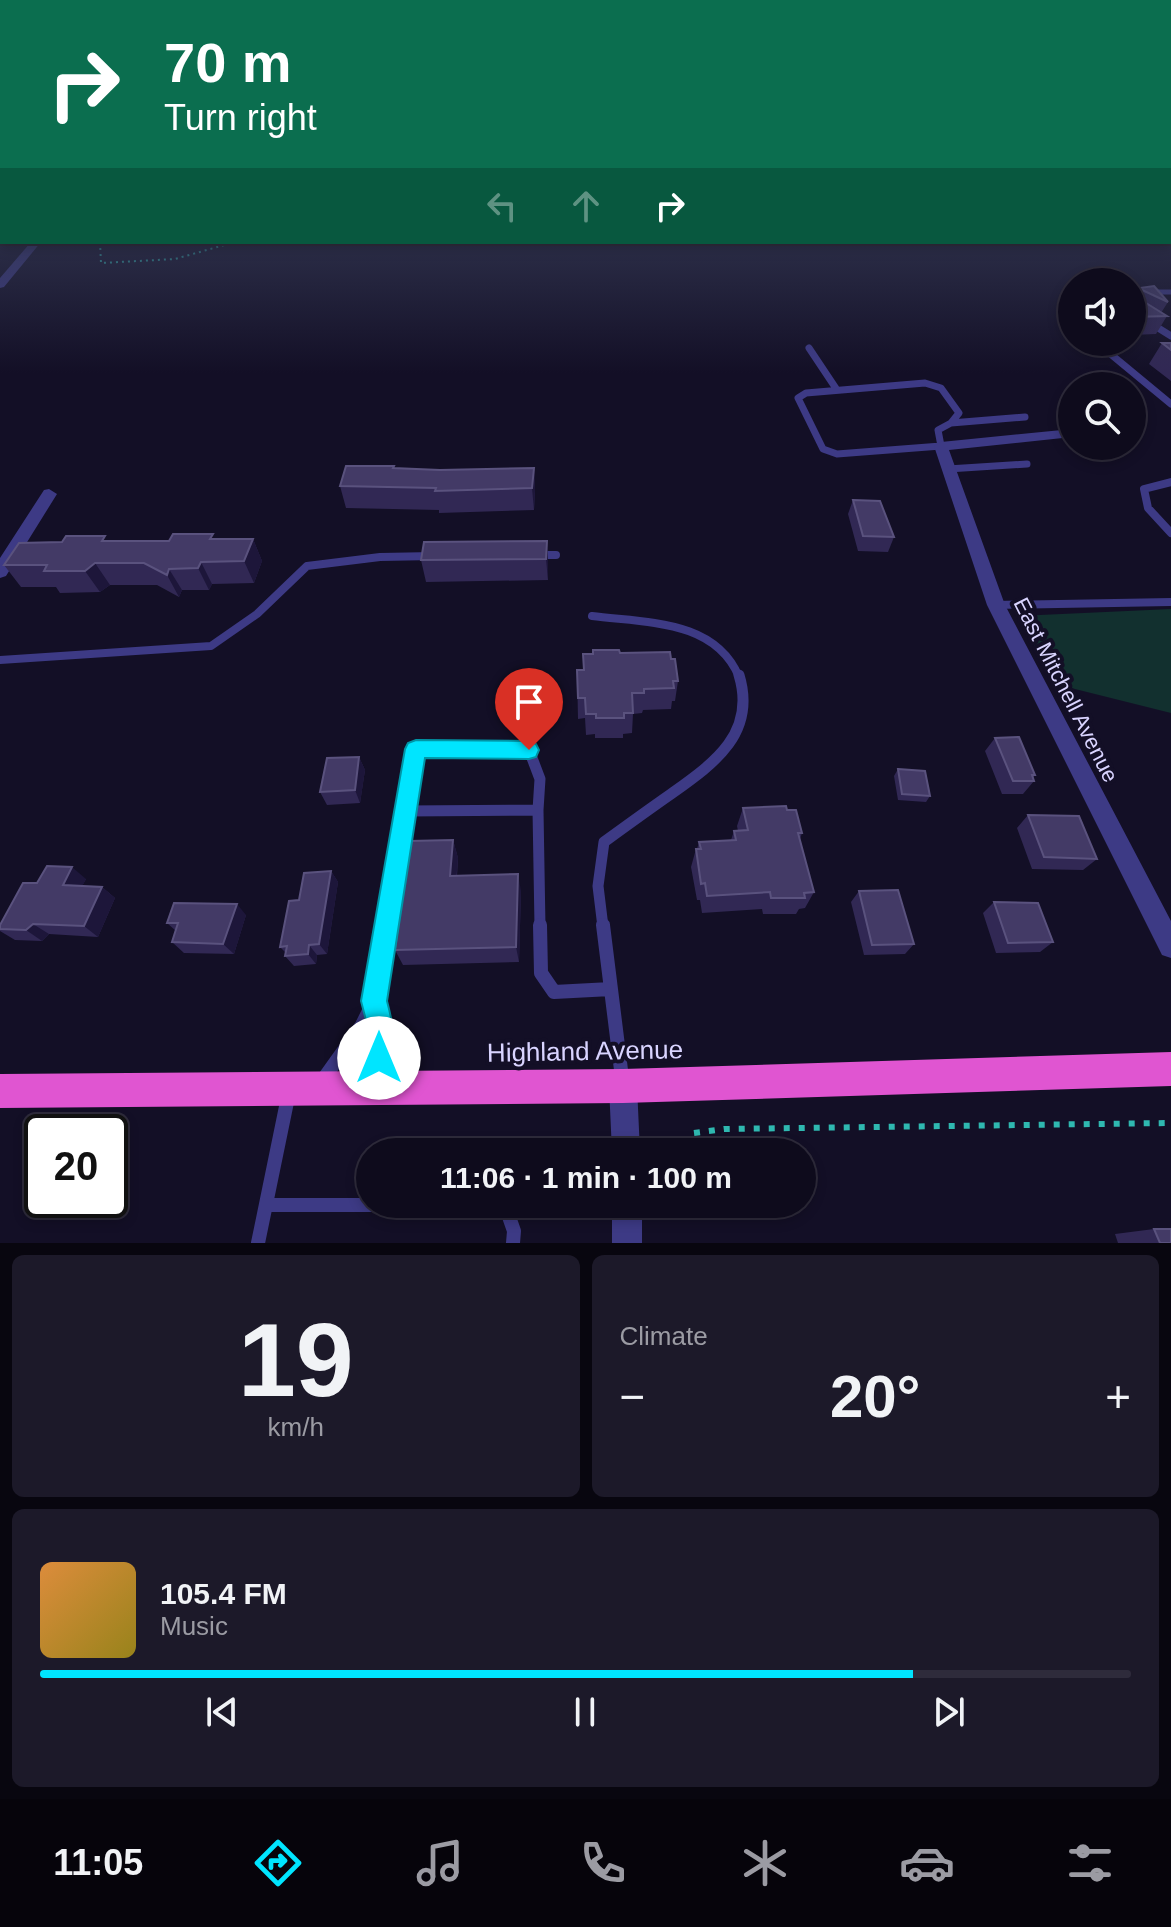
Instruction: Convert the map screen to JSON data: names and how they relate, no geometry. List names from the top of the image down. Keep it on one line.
{"streets":{"highway":["Highland Avenue"],"street":["East Mitchell Avenue"]},"page":{"turn":["70 m","Turn right"],"limit":"20","trip":"11:06 · 1 min · 100 m","tile":[["19","km/h"],"Climate"],"heat":["−","20°","+"],"song":["105.4 FM","Music"],"tabs":"11:05"}}
